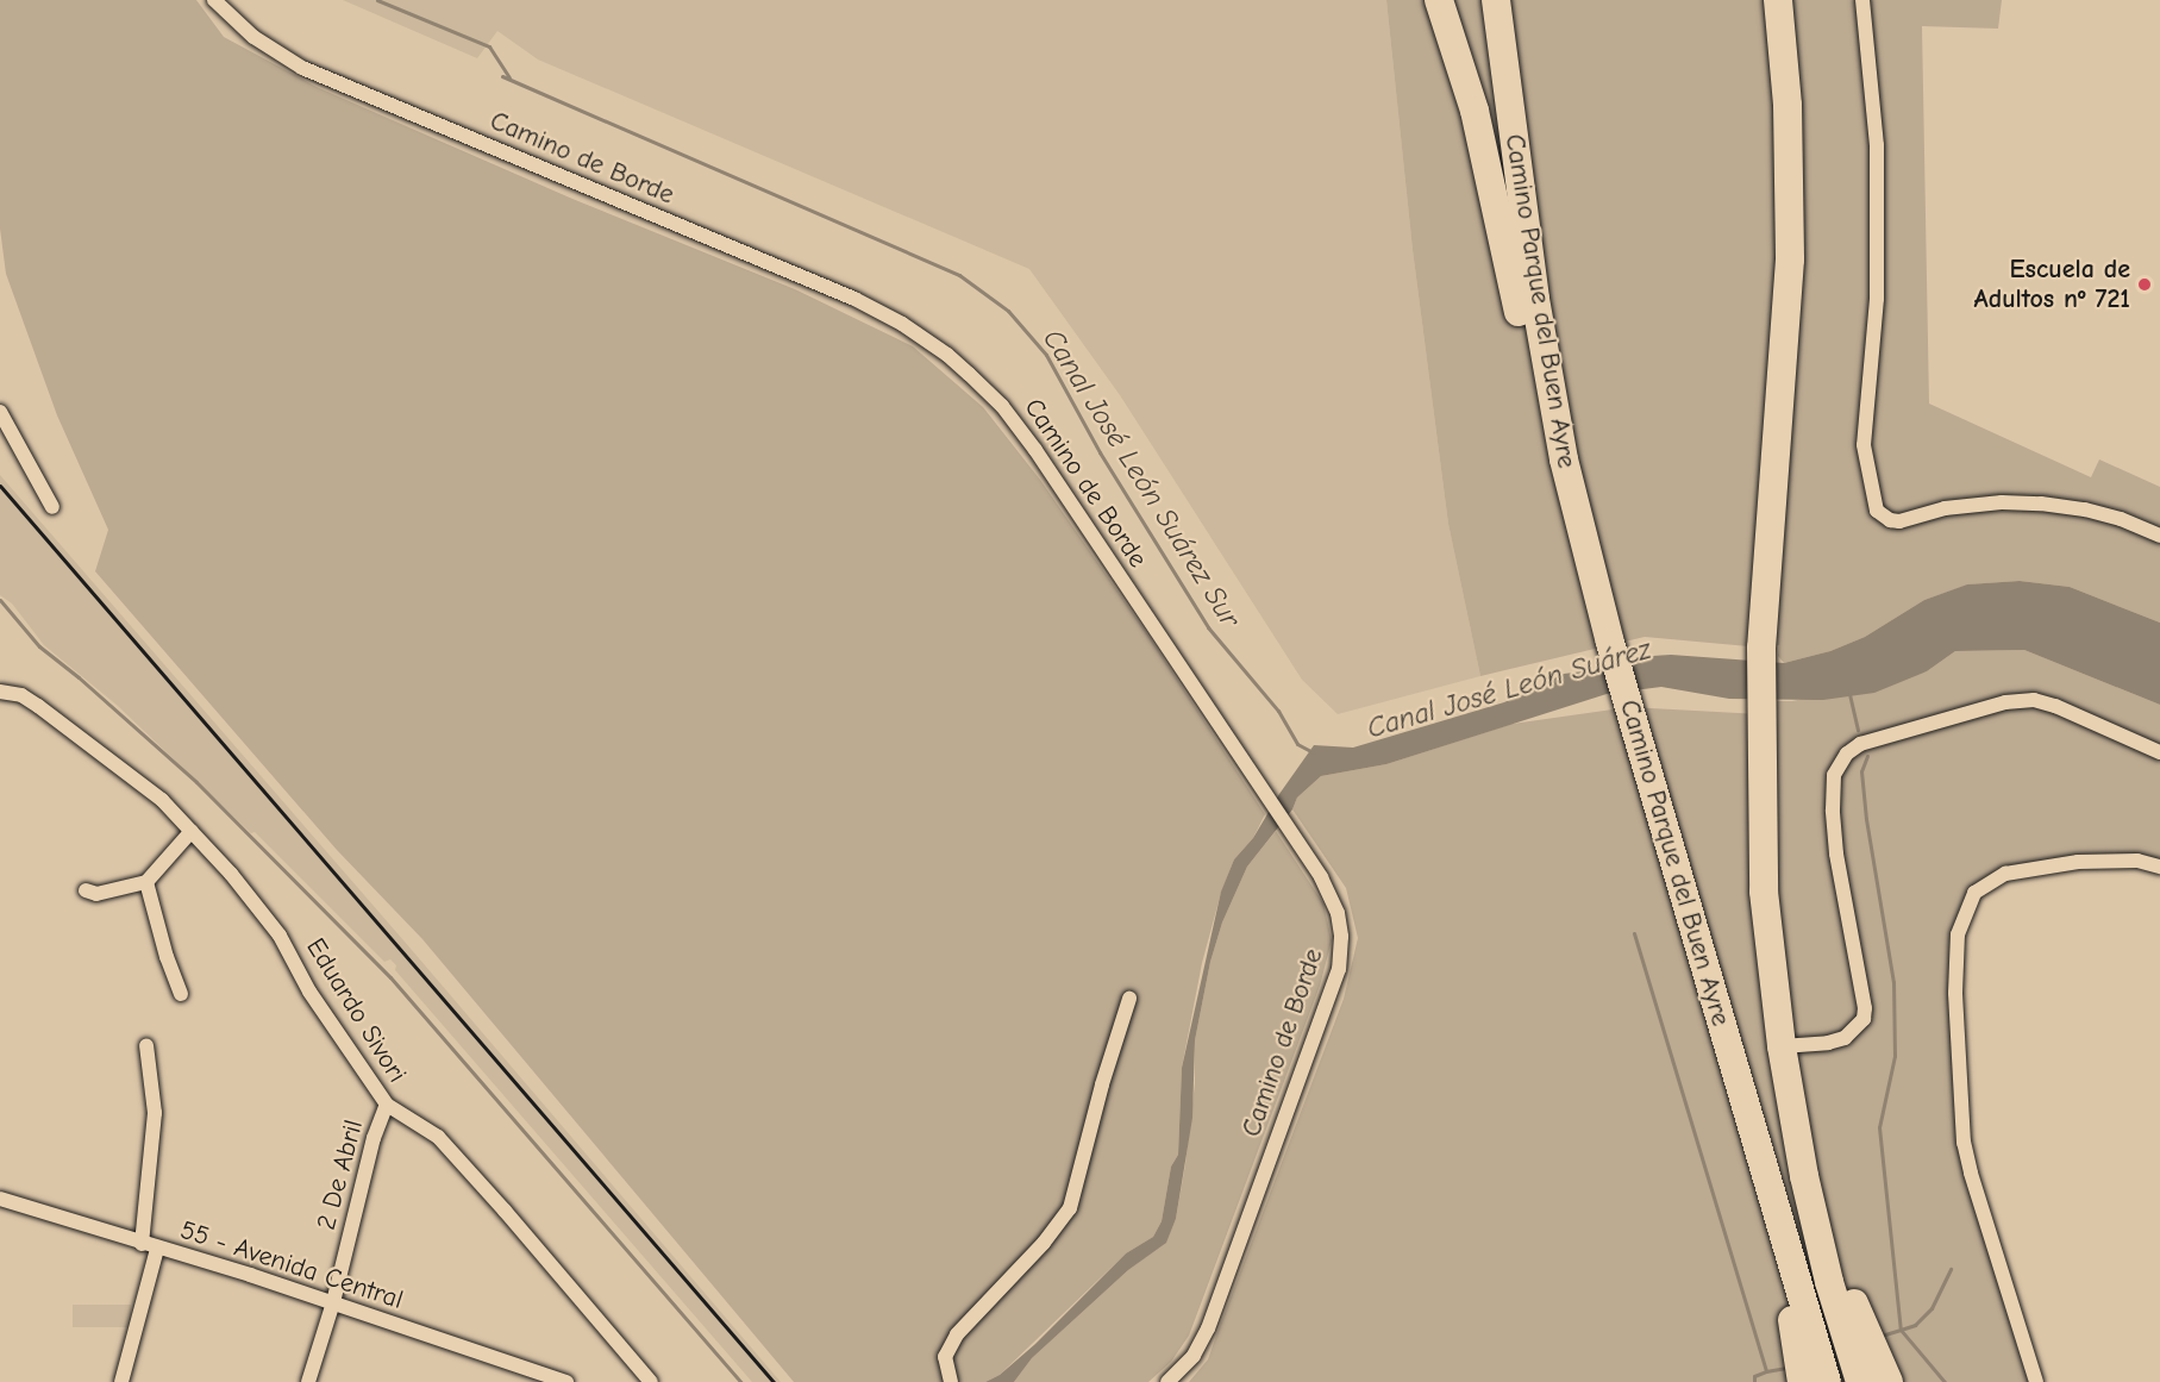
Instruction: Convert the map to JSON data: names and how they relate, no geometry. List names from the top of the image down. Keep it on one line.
{"streets":{"highway":["Camino Parque del Buen Ayre"],"street":["Camino de Borde","Eduardo Sivori","2 De Abril","55 - Avenida Central"]},"crossings":[["Eduardo Sivori","2 De Abril"],["2 De Abril","55 - Avenida Central"]],"water":["Canal José León Suárez Sur","Canal José León Suárez"],"places":["Escuela de Adultos nº 721"]}
